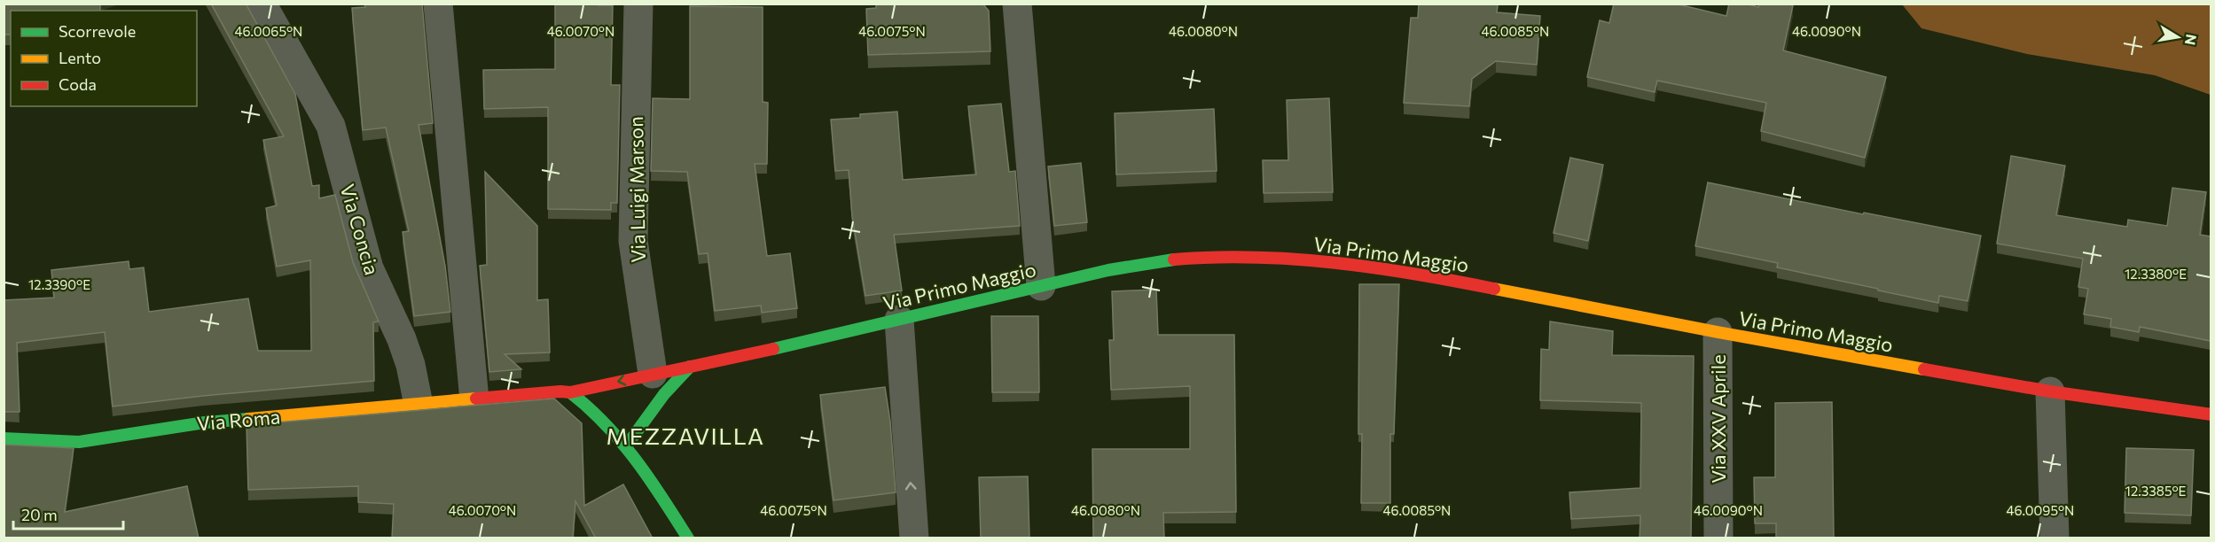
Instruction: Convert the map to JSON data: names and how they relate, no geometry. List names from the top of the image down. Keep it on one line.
{"streets":{"street":["Via Luigi Marson","Via Concia","Via Primo Maggio","Via XXV Aprile","Via Roma"]},"crossings":[["Via Luigi Marson","Via Primo Maggio"],["Via Concia","Via Roma"],["Via Primo Maggio","Via XXV Aprile"],["Via Primo Maggio","Via Roma"]],"districts":["MEZZAVILLA"],"legend":["Scorrevole","Lento","Coda"],"scale_bar":"20 m","north":"right","coordinates":["46.0065°N","46.0070°N","46.0075°N","46.0080°N","46.0085°N","46.0090°N","12.3380°E","12.3390°E","12.3385°E","46.0095°N"]}
